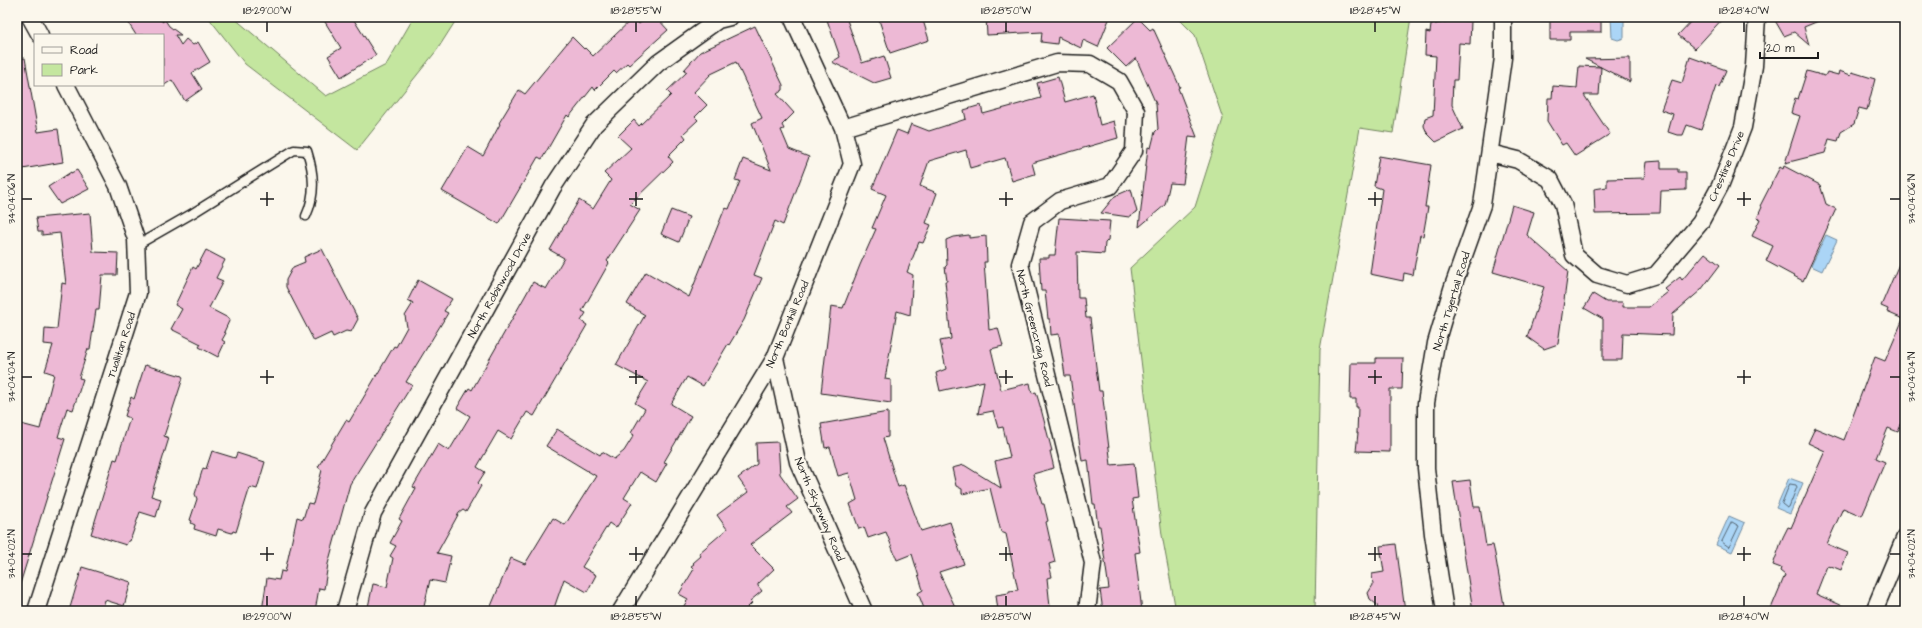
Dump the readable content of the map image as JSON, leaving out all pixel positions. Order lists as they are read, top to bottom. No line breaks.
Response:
{"streets":{"street":["Crestline Drive","North Robinwood Drive","North Tigertail Road","North Bonhill Road","North Greencraig Road","Tuallitan Road","North Skyewiay Road"]},"crossings":[["Crestline Drive","North Tigertail Road"],["North Bonhill Road","North Greencraig Road"],["North Bonhill Road","North Skyewiay Road"]],"legend":["Road","Park"],"scale_bar":"20 m","coordinates":["118°29'00\"W","118°28'55\"W","118°28'50\"W","118°28'45\"W","118°28'40\"W","34°04'06\"N","34°04'04\"N","34°04'02\"N"]}
